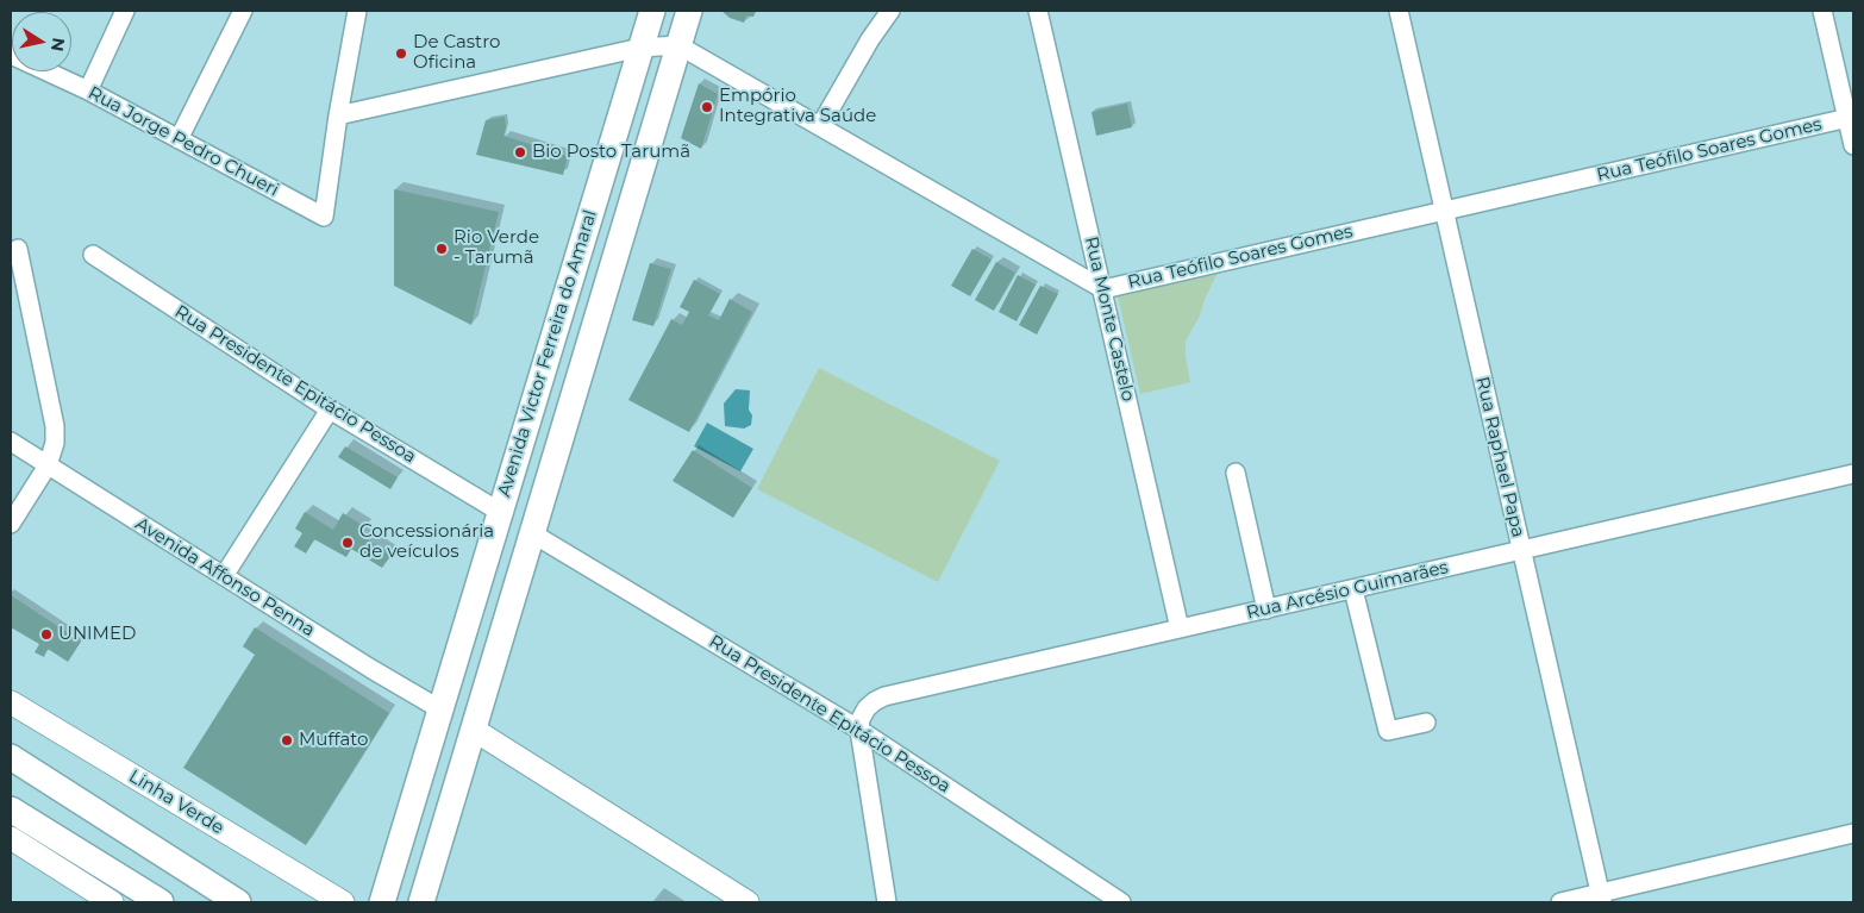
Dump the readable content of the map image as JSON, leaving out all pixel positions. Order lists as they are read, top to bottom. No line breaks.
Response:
{"streets":{"highway":["Avenida Victor Ferreira do Amaral"],"main road":["Linha Verde"],"street":["Rua Jorge Pedro Chueri","Rua Teófilo Soares Gomes","Rua Monte Castelo","Rua Presidente Epitácio Pessoa","Rua Raphael Papa","Avenida Affonso Penna","Rua Arcésio Guimarães"]},"crossings":[["Rua Teófilo Soares Gomes","Rua Monte Castelo"],["Rua Teófilo Soares Gomes","Avenida Victor Ferreira do Amaral"],["Rua Teófilo Soares Gomes","Rua Raphael Papa"],["Rua Monte Castelo","Rua Arcésio Guimarães"],["Avenida Victor Ferreira do Amaral","Rua Presidente Epitácio Pessoa"],["Avenida Victor Ferreira do Amaral","Avenida Affonso Penna"],["Rua Presidente Epitácio Pessoa","Rua Arcésio Guimarães"],["Rua Raphael Papa","Rua Arcésio Guimarães"]],"places":["De Castro Oficina","Empório Integrativa Saúde","Bio Posto Tarumã","Rio Verde - Tarumã","Concessionária de veículos","UNIMED","Muffato"],"north":"right"}
